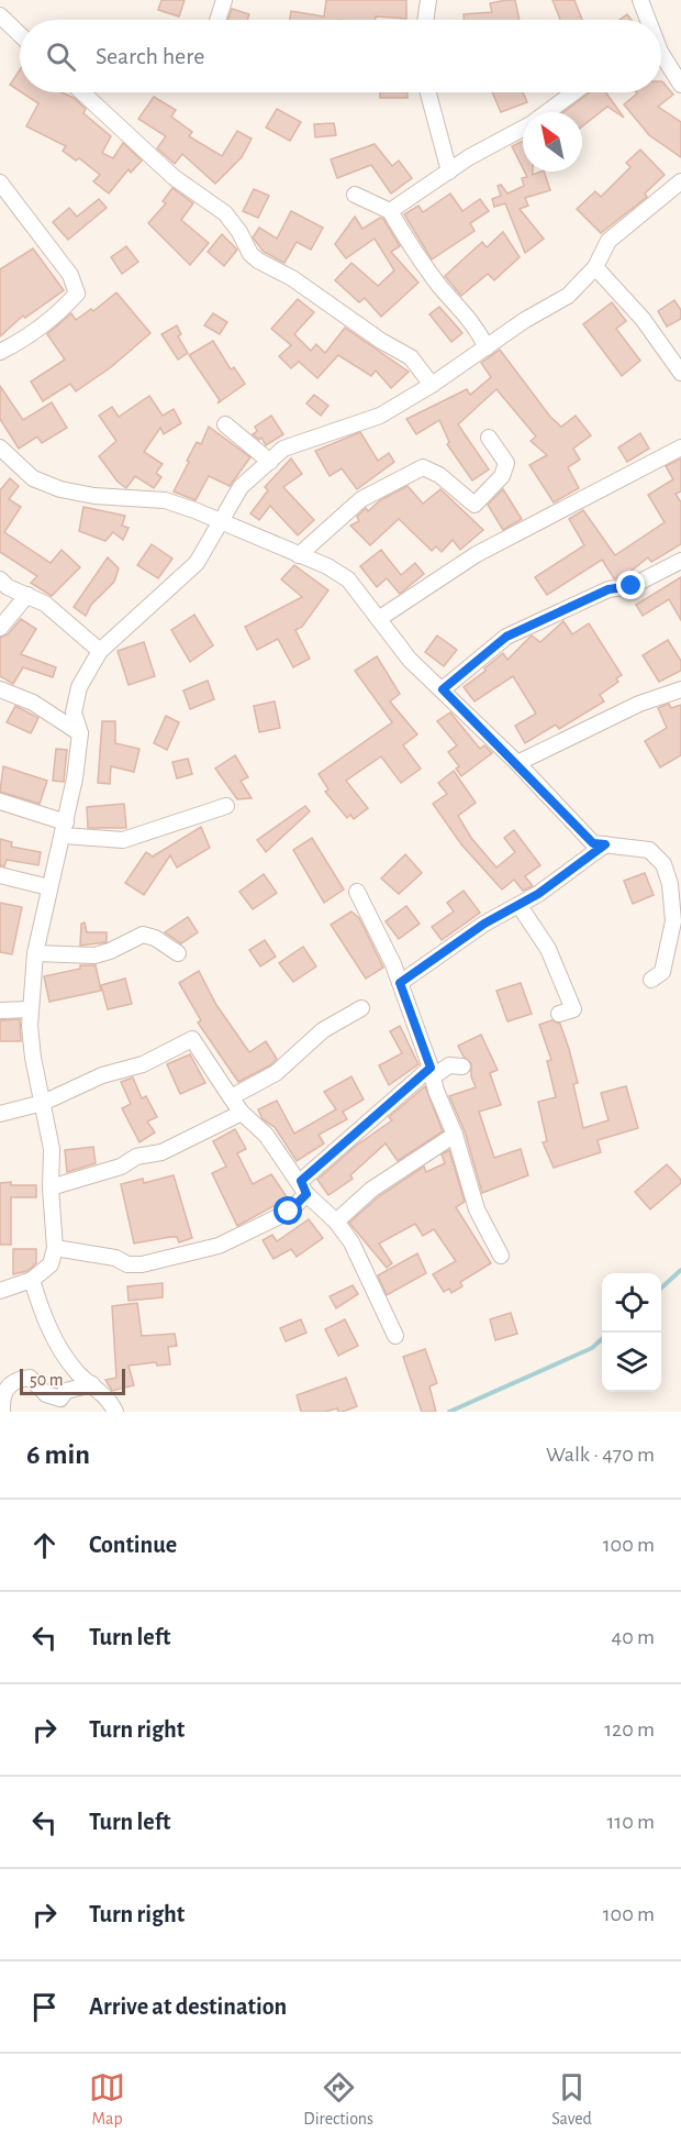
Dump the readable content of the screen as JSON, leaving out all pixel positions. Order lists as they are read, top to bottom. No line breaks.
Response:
{"scale_bar":"50 m","north":"top left","page":{"search":"Search here","scale":"50 m","heading":["6 min","Walk · 470 m"],"list":[["Continue","100 m"],["Turn left","40 m"],["Turn right","120 m"],["Turn left","110 m"],["Turn right","100 m"],"Arrive at destination"],"nav":["Map","Directions","Saved"]}}
